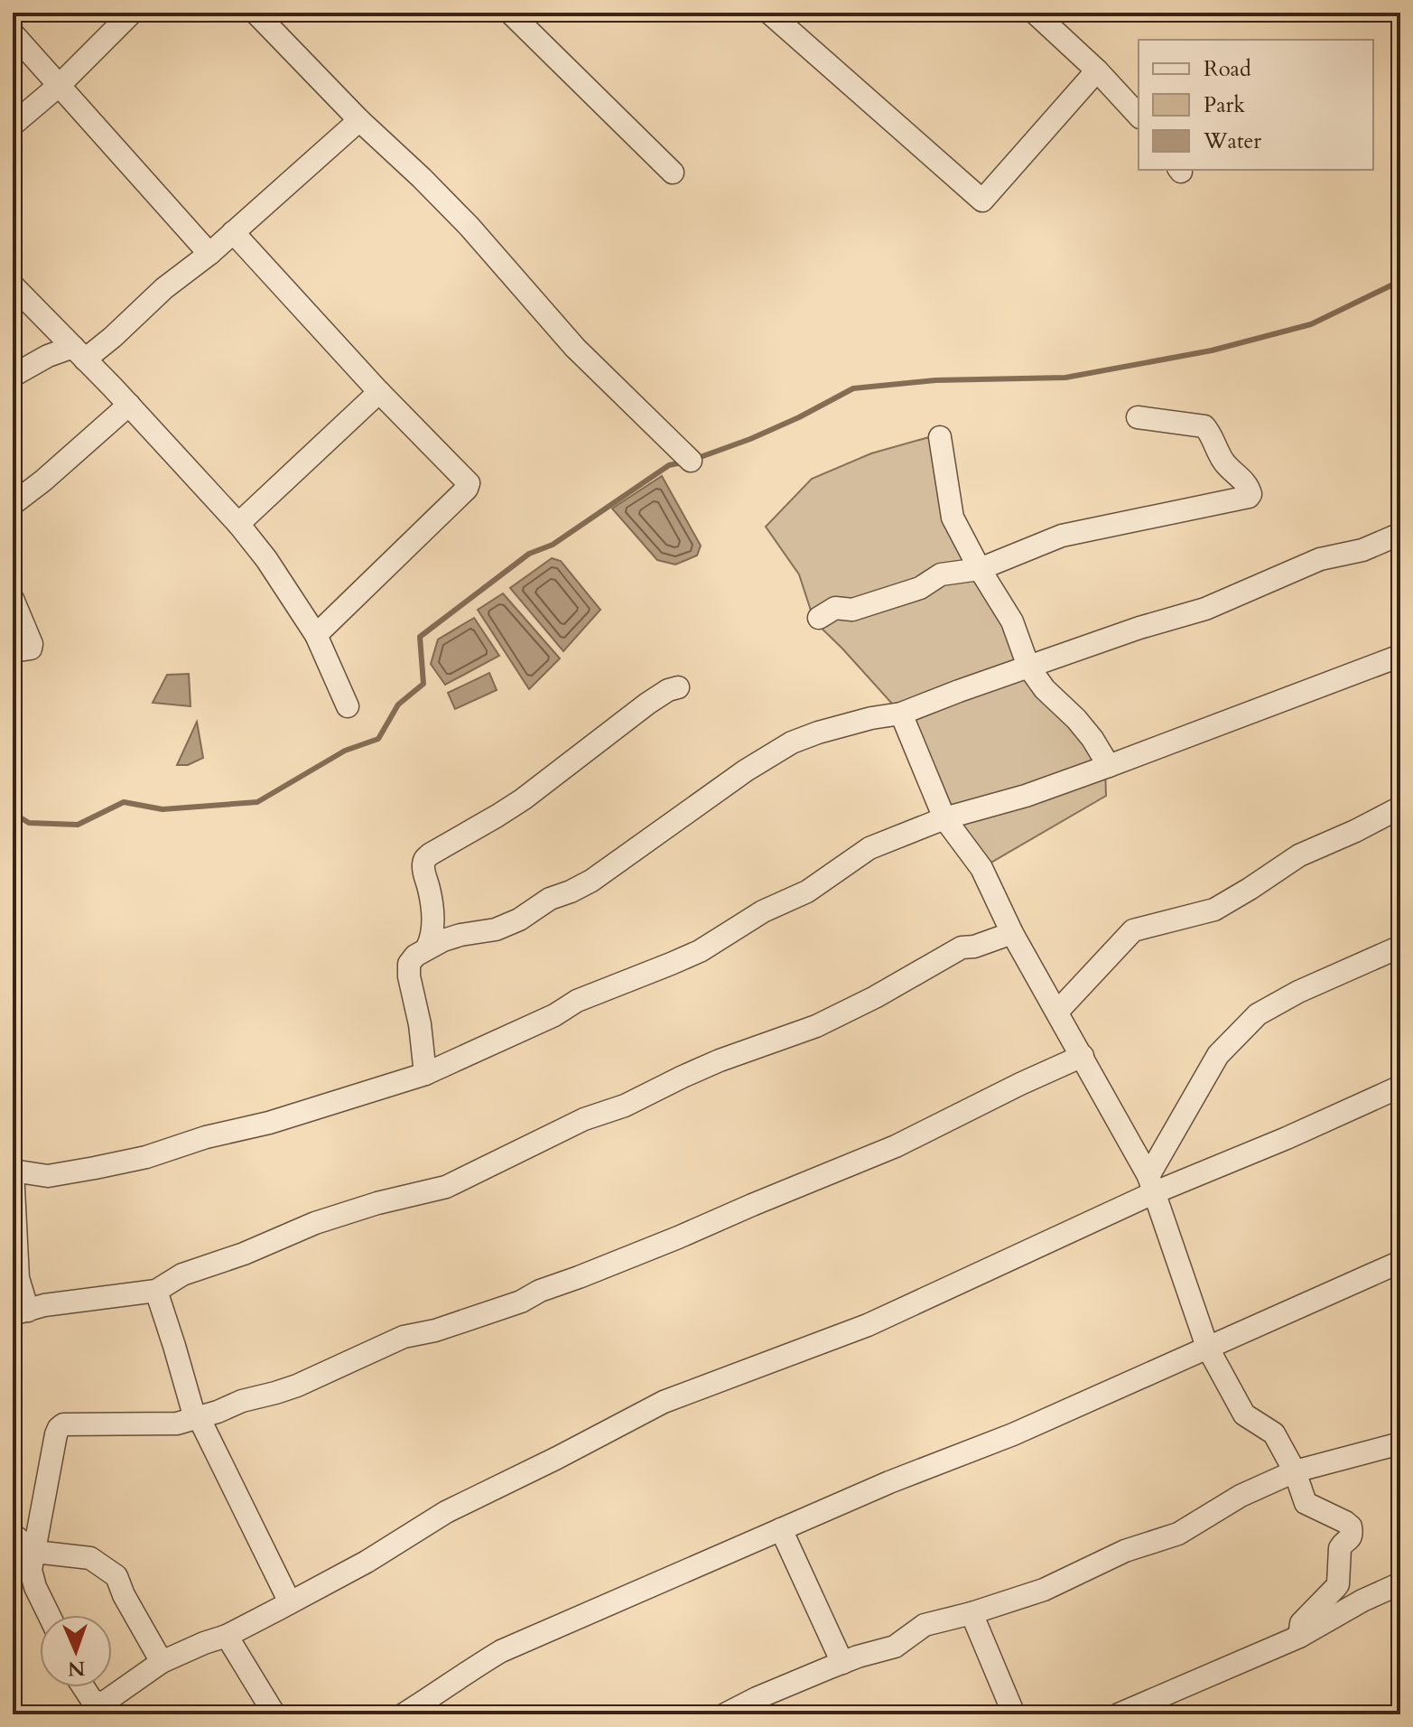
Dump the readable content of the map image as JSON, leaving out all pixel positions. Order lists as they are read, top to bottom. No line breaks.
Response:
{"legend":["Road","Park","Water"],"north":"bottom"}
